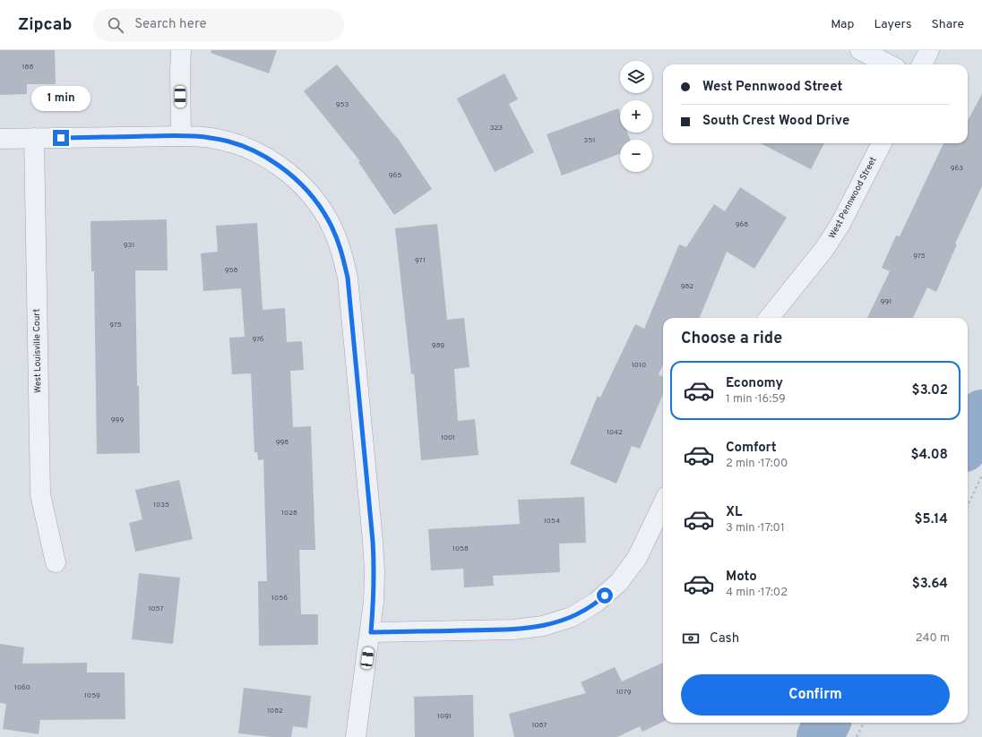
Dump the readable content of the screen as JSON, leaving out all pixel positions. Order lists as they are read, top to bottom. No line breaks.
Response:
{"streets":{"street":["West Pennwood Street","West Louisville Court"]},"house_numbers":["188","953","323","351","963","965","968","931","975","971","958","982","991","975","976","989","1010","999","1042","1001","998","1035","1028","1054","1058","1056","1057","1060","1079","1059","1082","1091","1087"],"page":{"header":"Zipcab","search":"Search here","nav":["Map","Layers","Share"],"map_buttons":["+","−"],"banner":["West Pennwood Street","South Crest Wood Drive"],"bubble":"1 min","heading":"Choose a ride","list":[{"name":"Economy","note":"1 min · 16:59","value":"$3.02"},{"name":"Comfort","note":"2 min · 17:00","value":"$4.08"},{"name":"XL","note":"3 min · 17:01","value":"$5.14"},{"name":"Moto","note":"4 min · 17:02","value":"$3.64"}],"pay":["Cash","240 m"],"buttons":"Confirm"}}
